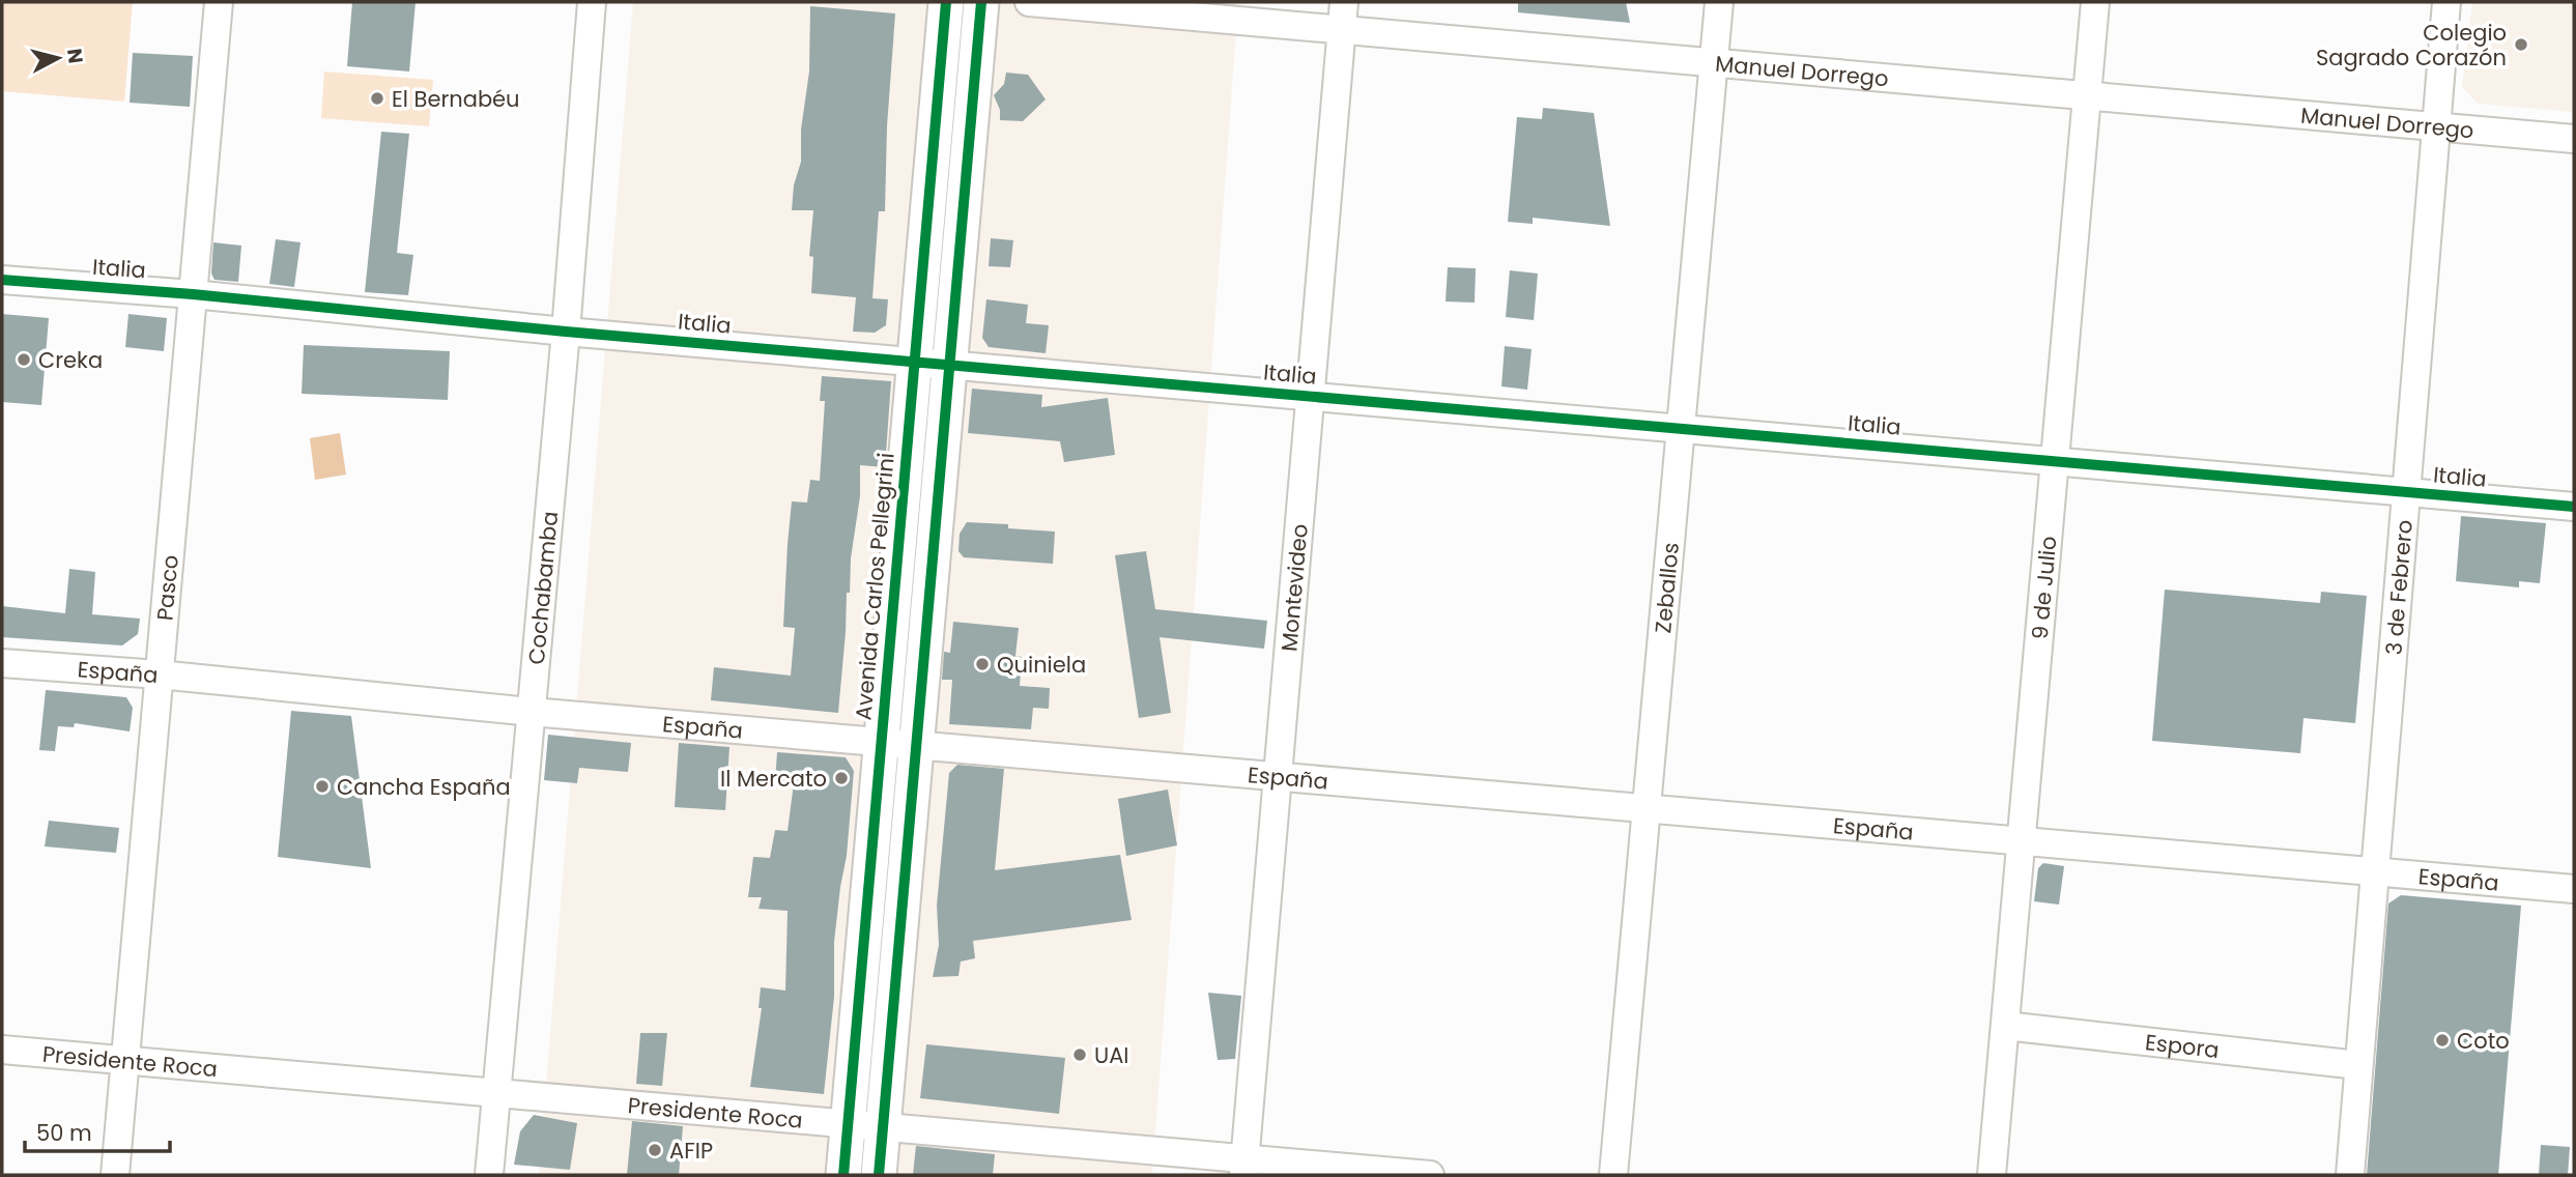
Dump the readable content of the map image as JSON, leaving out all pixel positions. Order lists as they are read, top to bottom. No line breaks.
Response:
{"streets":{"main road":["Avenida Carlos Pellegrini"],"street":["Manuel Dorrego","Italia","Pasco","Cochabamba","Montevideo","Zeballos","9 de Julio","3 de Febrero","España","Espora","Presidente Roca"]},"crossings":[["Manuel Dorrego","Montevideo"],["Manuel Dorrego","Zeballos"],["Manuel Dorrego","9 de Julio"],["Manuel Dorrego","3 de Febrero"],["Italia","Avenida Carlos Pellegrini"],["Italia","Pasco"],["Italia","Cochabamba"],["Italia","Montevideo"],["Italia","Zeballos"],["Italia","9 de Julio"],["Italia","3 de Febrero"],["Avenida Carlos Pellegrini","España"],["Avenida Carlos Pellegrini","Presidente Roca"],["Pasco","España"],["Pasco","Presidente Roca"],["Cochabamba","España"],["Cochabamba","Presidente Roca"],["Montevideo","España"],["Montevideo","Presidente Roca"],["Zeballos","España"],["9 de Julio","España"],["9 de Julio","Espora"],["3 de Febrero","España"],["3 de Febrero","Espora"]],"places":["Colegio Sagrado Corazón","El Bernabéu","Creka","Quiniela","Il Mercato","Cancha España","Coto","UAI","AFIP"],"scale_bar":"50 m","north":"right"}
